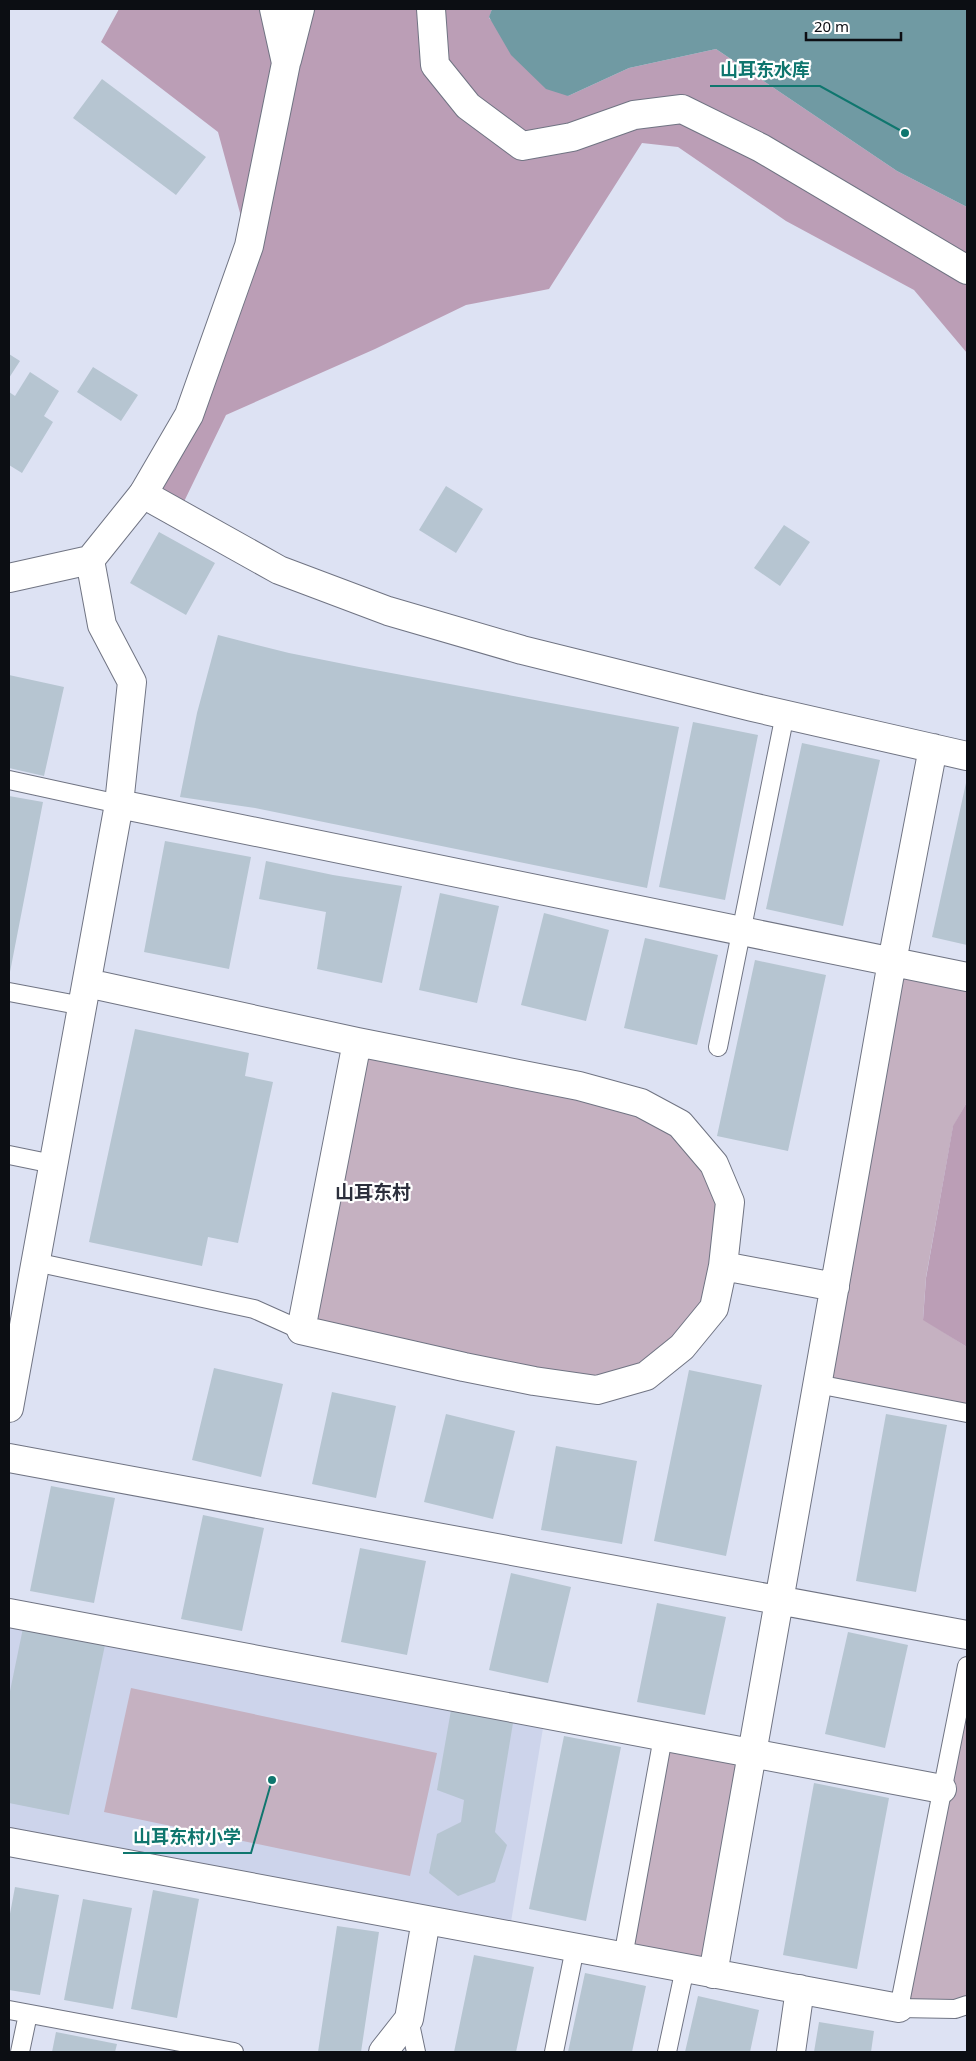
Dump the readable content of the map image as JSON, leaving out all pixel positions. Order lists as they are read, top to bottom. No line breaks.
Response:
{"districts":["山耳东村"],"places":["山耳东水库","山耳东村小学"],"scale_bar":"20 m"}
